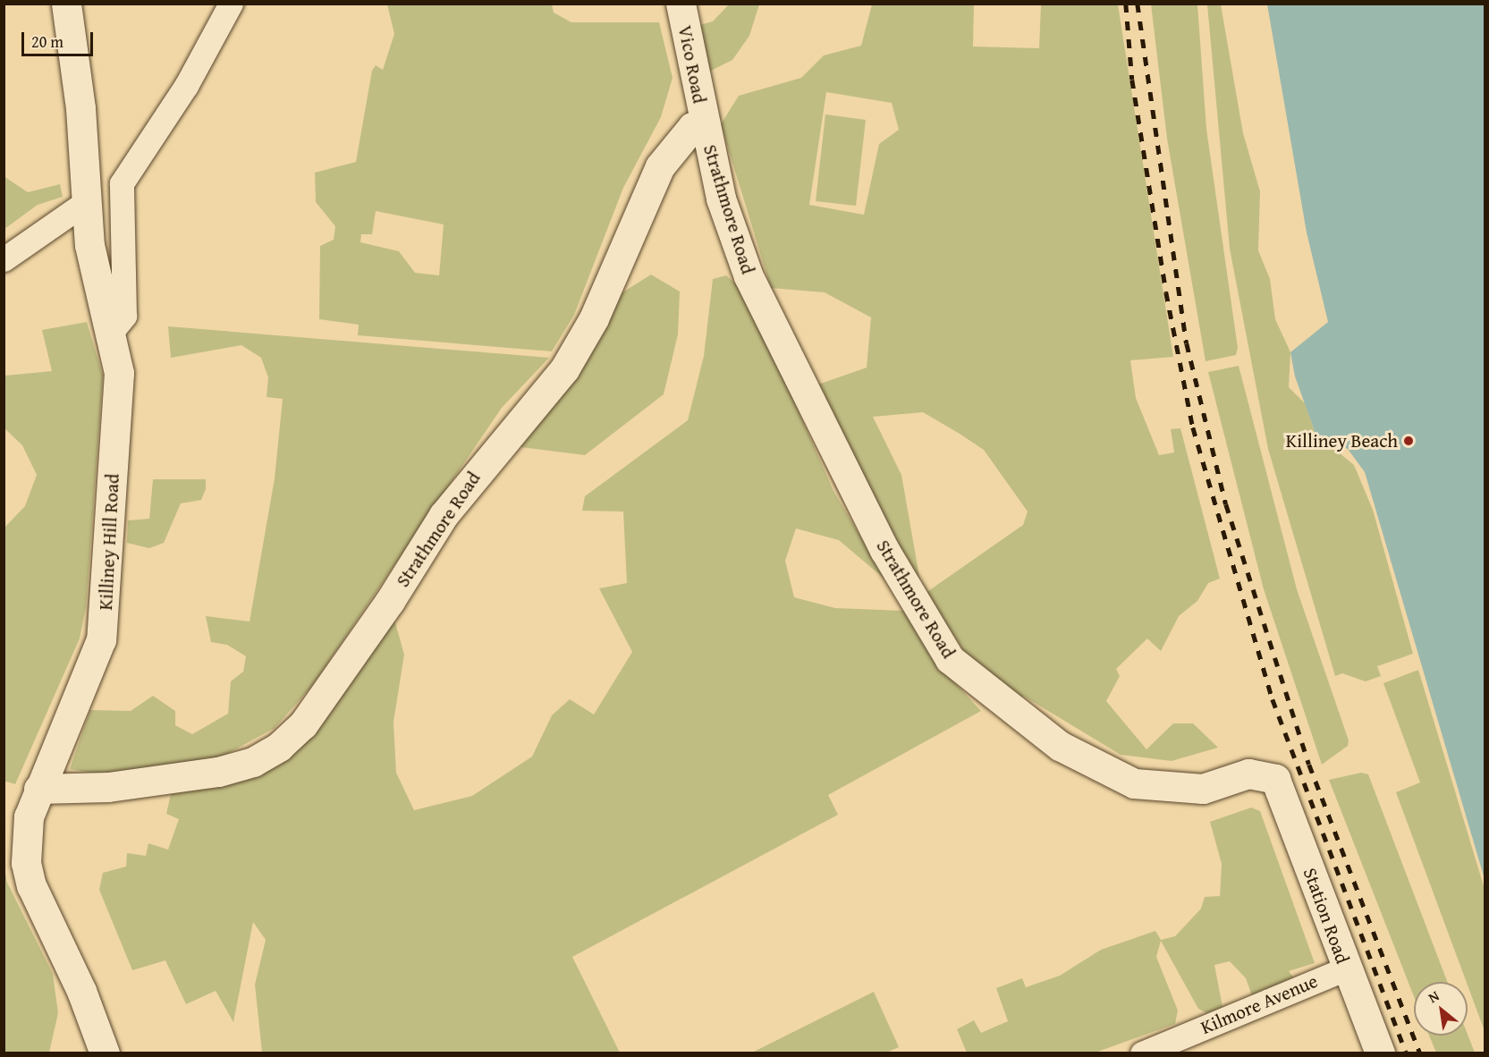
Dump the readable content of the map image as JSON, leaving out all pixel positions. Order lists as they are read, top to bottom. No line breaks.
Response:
{"streets":{"main road":["Vico Road","Strathmore Road","Killiney Hill Road","Station Road"],"street":["Kilmore Avenue"]},"crossings":[["Vico Road","Strathmore Road"],["Strathmore Road","Killiney Hill Road"],["Strathmore Road","Station Road"],["Station Road","Kilmore Avenue"]],"places":["Killiney Beach"],"scale_bar":"20 m","north":"top left"}
